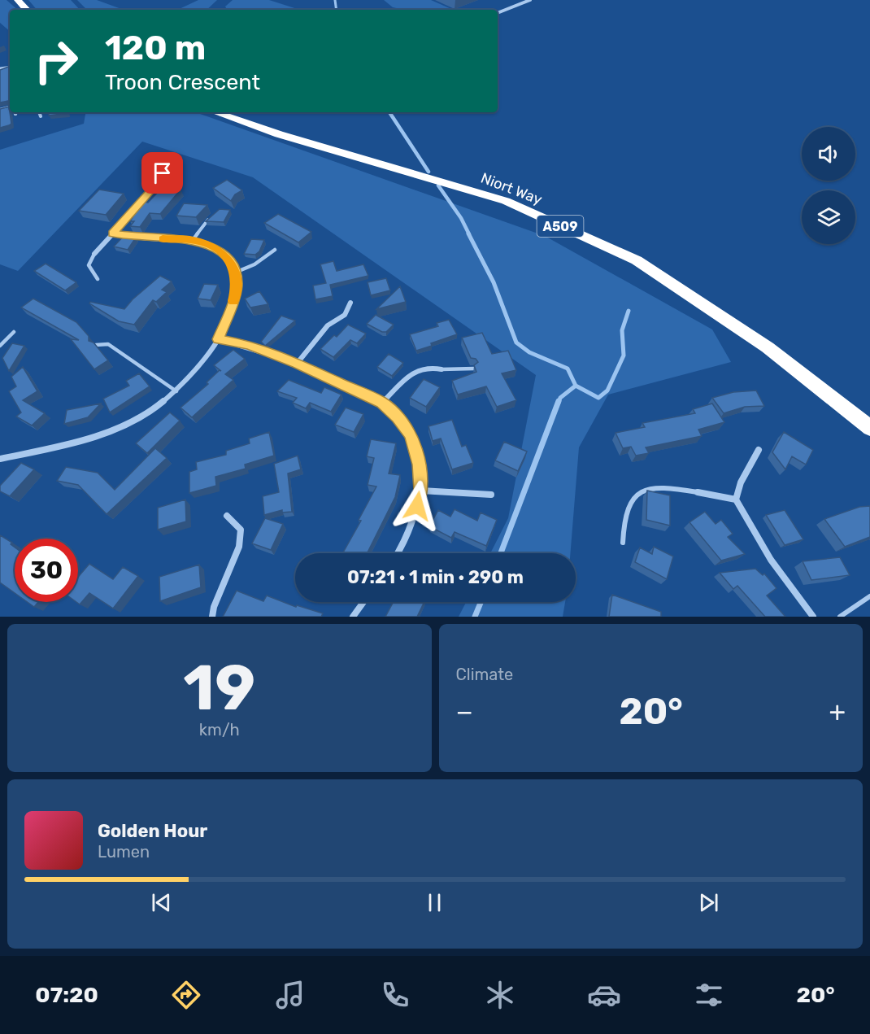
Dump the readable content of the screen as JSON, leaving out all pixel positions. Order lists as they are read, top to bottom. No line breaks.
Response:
{"streets":{"highway":["Niort Way","A509"]},"page":{"turn":["120 m","Troon Crescent"],"limit":"30","trip":"07:21 · 1 min · 290 m","tile":[["19","km/h"],"Climate"],"heat":["−","20°","+"],"song":["Golden Hour","Lumen"],"tabs":["07:20","20°"]}}
